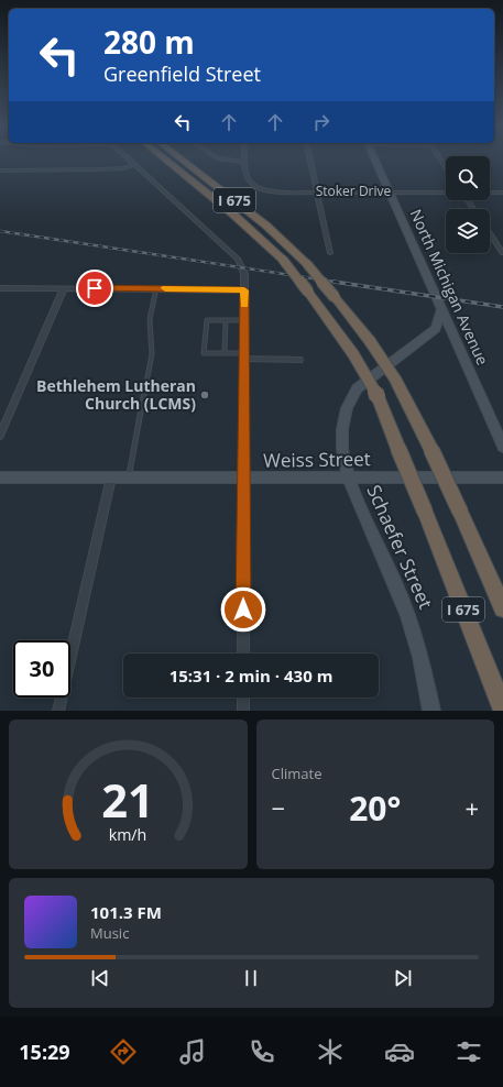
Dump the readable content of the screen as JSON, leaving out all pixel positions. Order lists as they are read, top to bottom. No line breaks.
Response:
{"streets":{"highway":["I 675"],"street":["Stoker Drive","North Michigan Avenue","Weiss Street","Schaefer Street"]},"crossings":[["Stoker Drive","North Michigan Avenue"],["Weiss Street","Schaefer Street"]],"places":["Bethlehem Lutheran Church (LCMS)"],"page":{"turn":["280 m","Greenfield Street"],"limit":"30","trip":"15:31 · 2 min · 430 m","tile":"Climate","heat":["−","20°","+"],"song":["101.3 FM","Music"],"tabs":"15:29","gauge":["21","km/h"]}}
